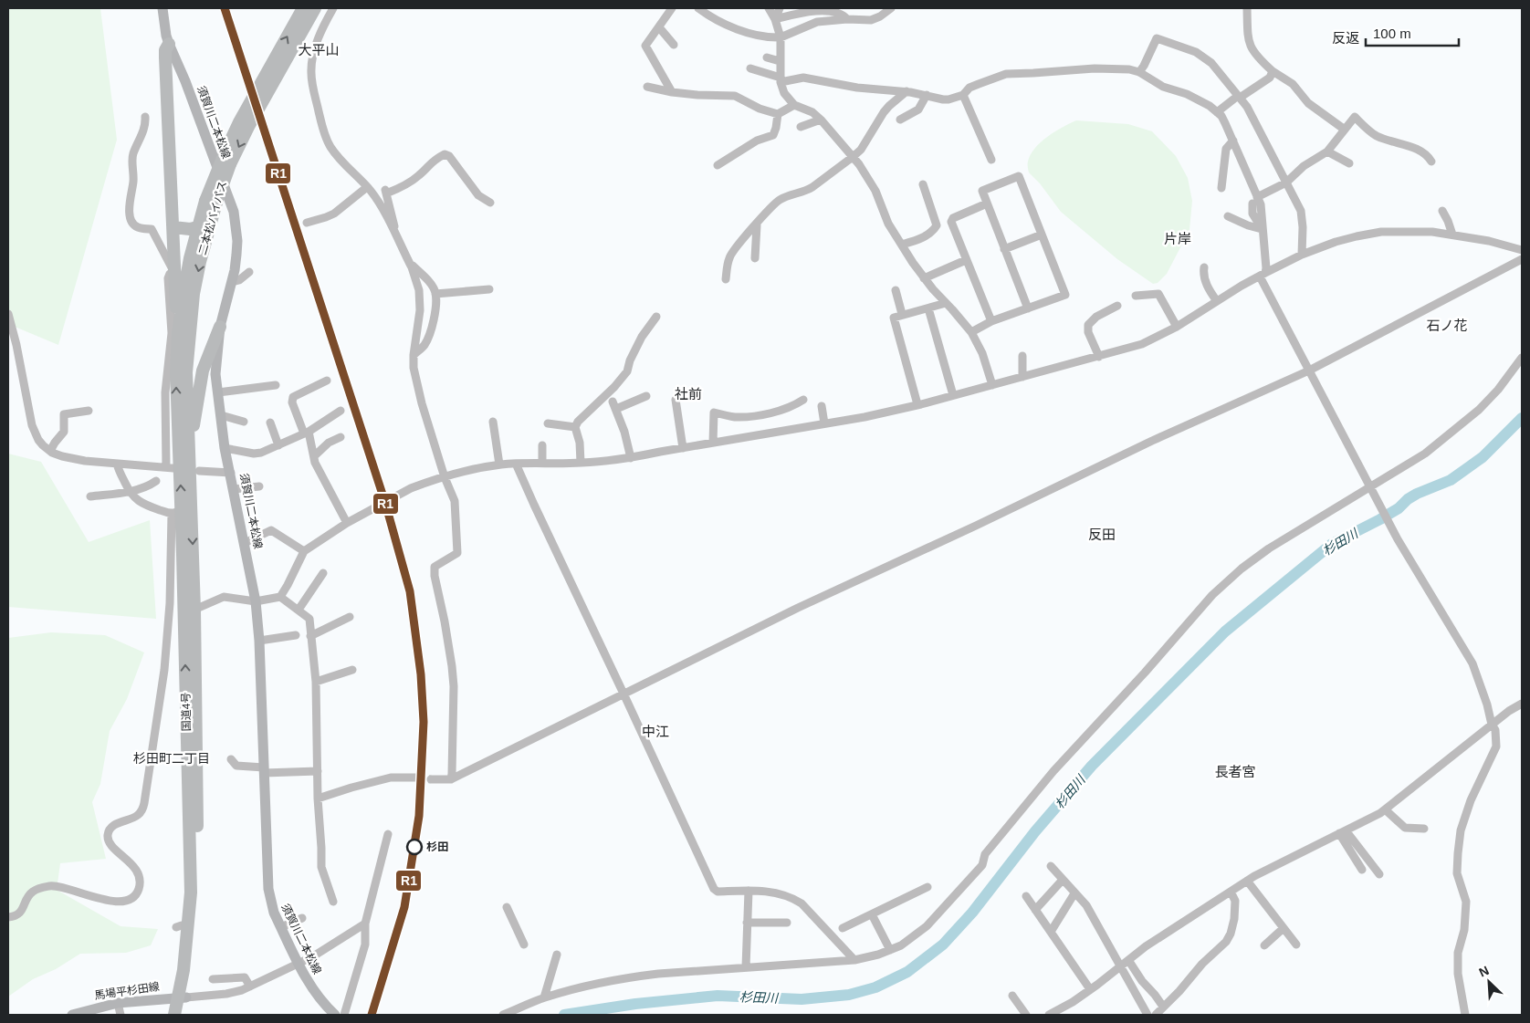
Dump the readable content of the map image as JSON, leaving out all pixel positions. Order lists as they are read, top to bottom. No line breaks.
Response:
{"streets":{"highway":["二本松バイパス","国道4号"],"main road":["須賀川二本松線","馬場平杉田線"]},"crossings":[["二本松バイパス","国道4号"],["国道4号","馬場平杉田線"]],"districts":["反返","大平山","片岸","石ノ花","社前","反田","中江","杉田町二丁目","長者宮"],"water":["杉田川"],"places":["杉田"],"lines":["transit line R1"],"scale_bar":"100 m","north":"top left"}
